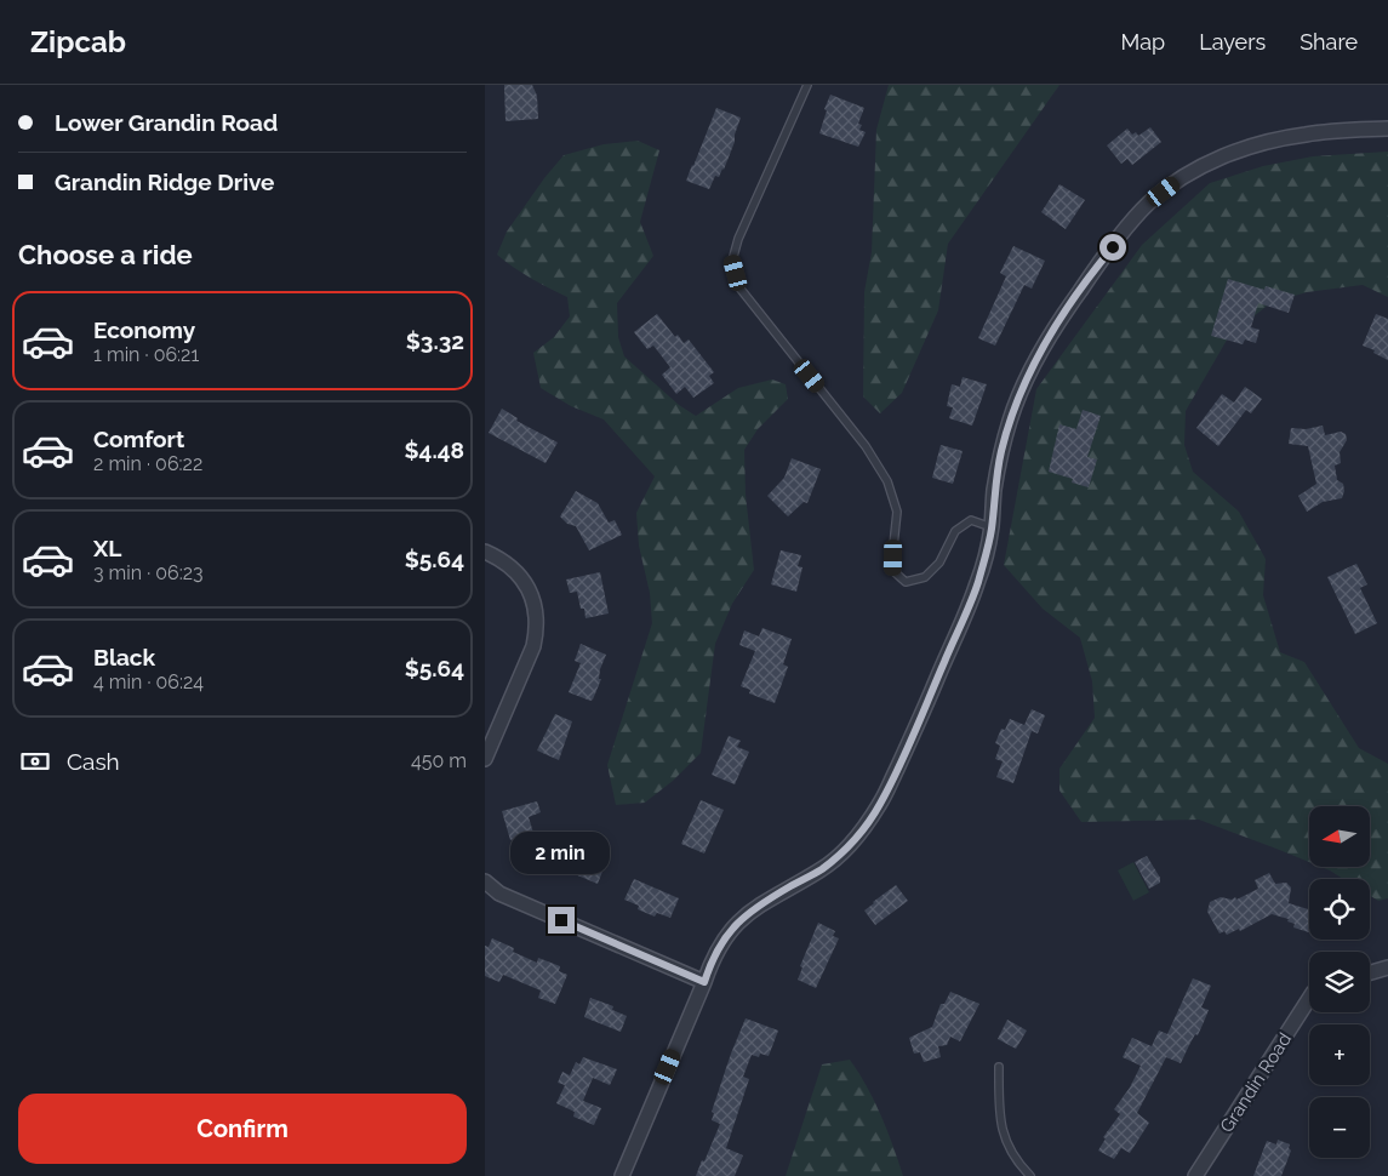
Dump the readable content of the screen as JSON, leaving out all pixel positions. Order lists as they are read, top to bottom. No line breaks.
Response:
{"streets":{"street":["Grandin Road"]},"north":"left","page":{"header":"Zipcab","nav":["Map","Layers","Share"],"banner":["Lower Grandin Road","Grandin Ridge Drive"],"heading":"Choose a ride","list":[{"name":"Economy","note":"1 min · 06:21","value":"$3.32"},{"name":"Comfort","note":"2 min · 06:22","value":"$4.48"},{"name":"XL","note":"3 min · 06:23","value":"$5.64"},{"name":"Black","note":"4 min · 06:24","value":"$5.64"}],"pay":["Cash","450 m"],"map_buttons":["+","−"],"bubble":"2 min","buttons":"Confirm"}}
